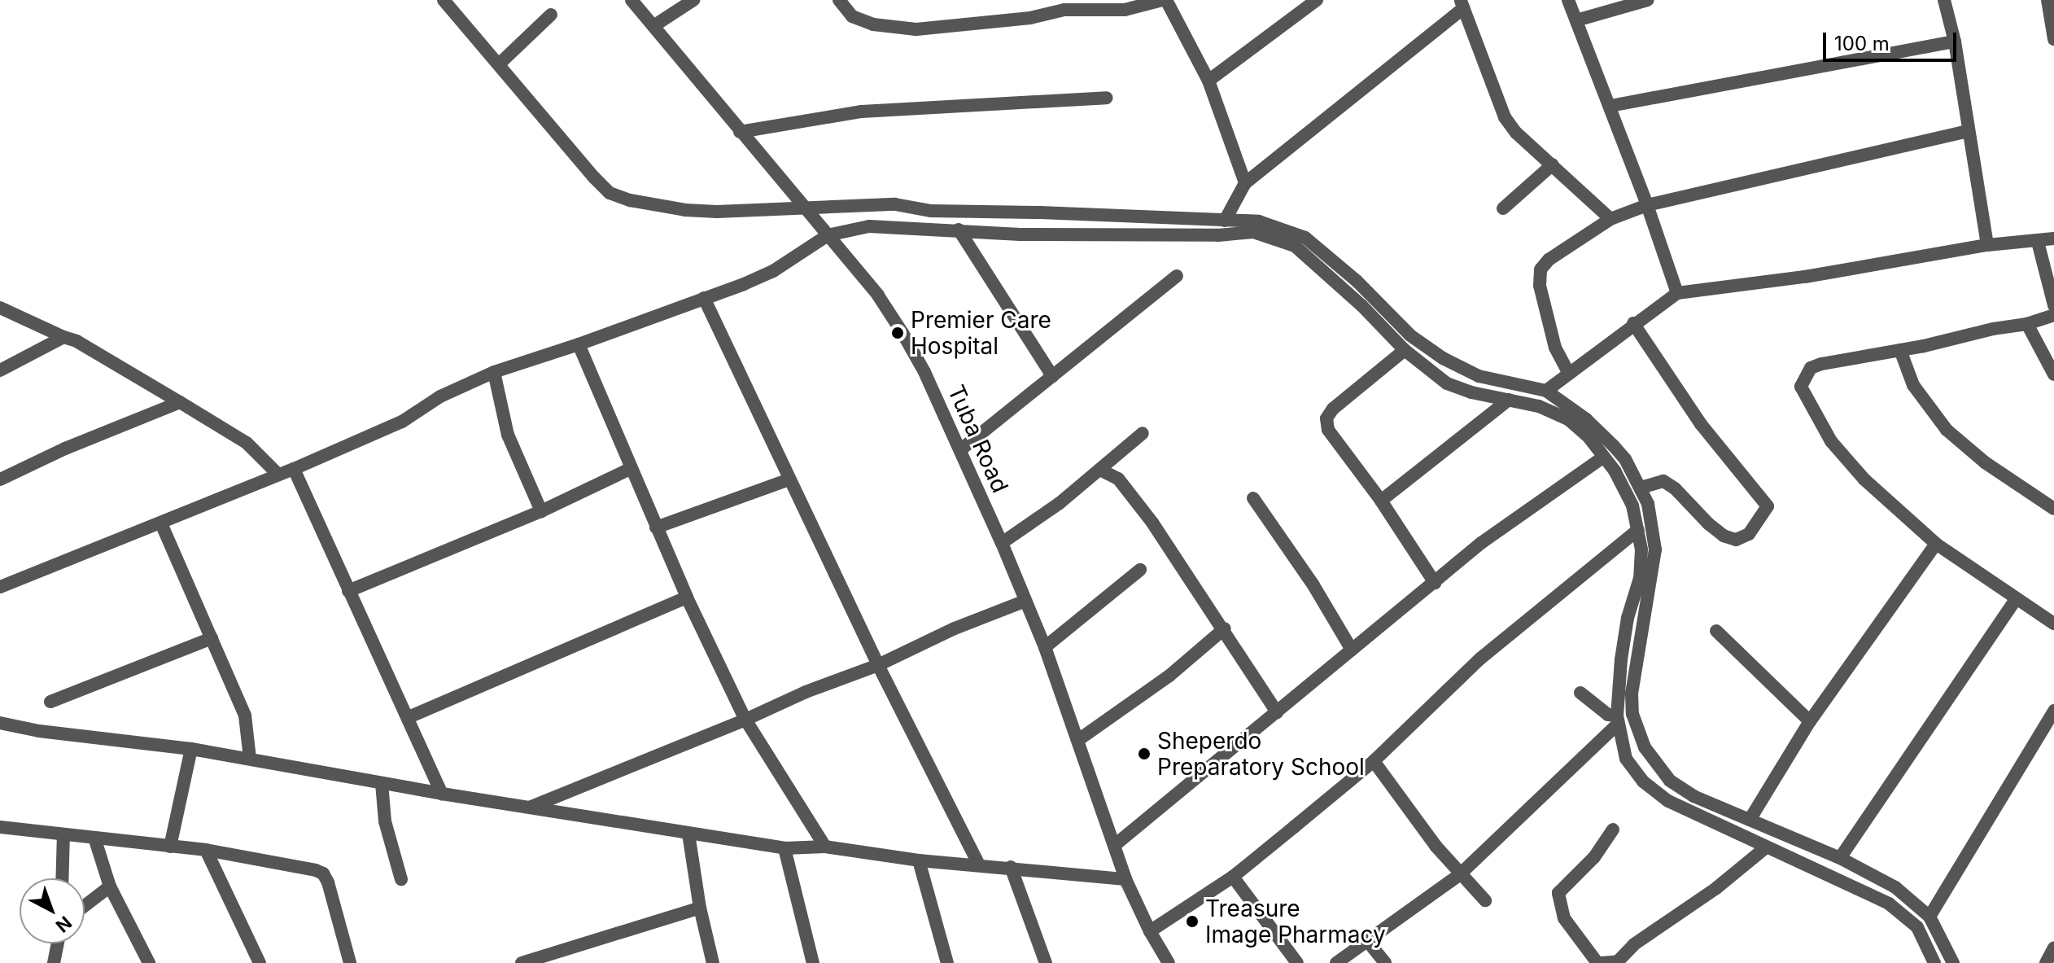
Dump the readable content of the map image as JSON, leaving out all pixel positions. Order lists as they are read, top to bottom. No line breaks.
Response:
{"streets":{"street":["Tuba Road"]},"places":["Premier Care Hospital","Sheperdo Preparatory School","Treasure Image Pharmacy"],"scale_bar":"100 m","north":"bottom right"}
